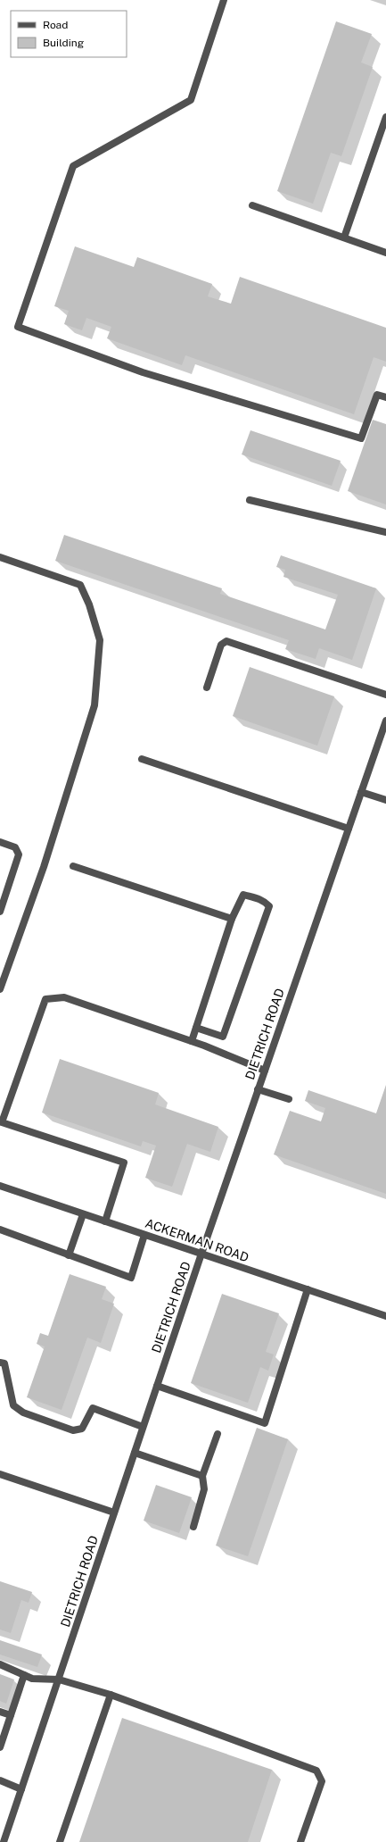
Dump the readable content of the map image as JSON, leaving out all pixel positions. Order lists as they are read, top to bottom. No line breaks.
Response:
{"streets":{"street":["DIETRICH ROAD","ACKERMAN ROAD"]},"crossings":[["DIETRICH ROAD","ACKERMAN ROAD"]],"legend":["Road","Building"]}
